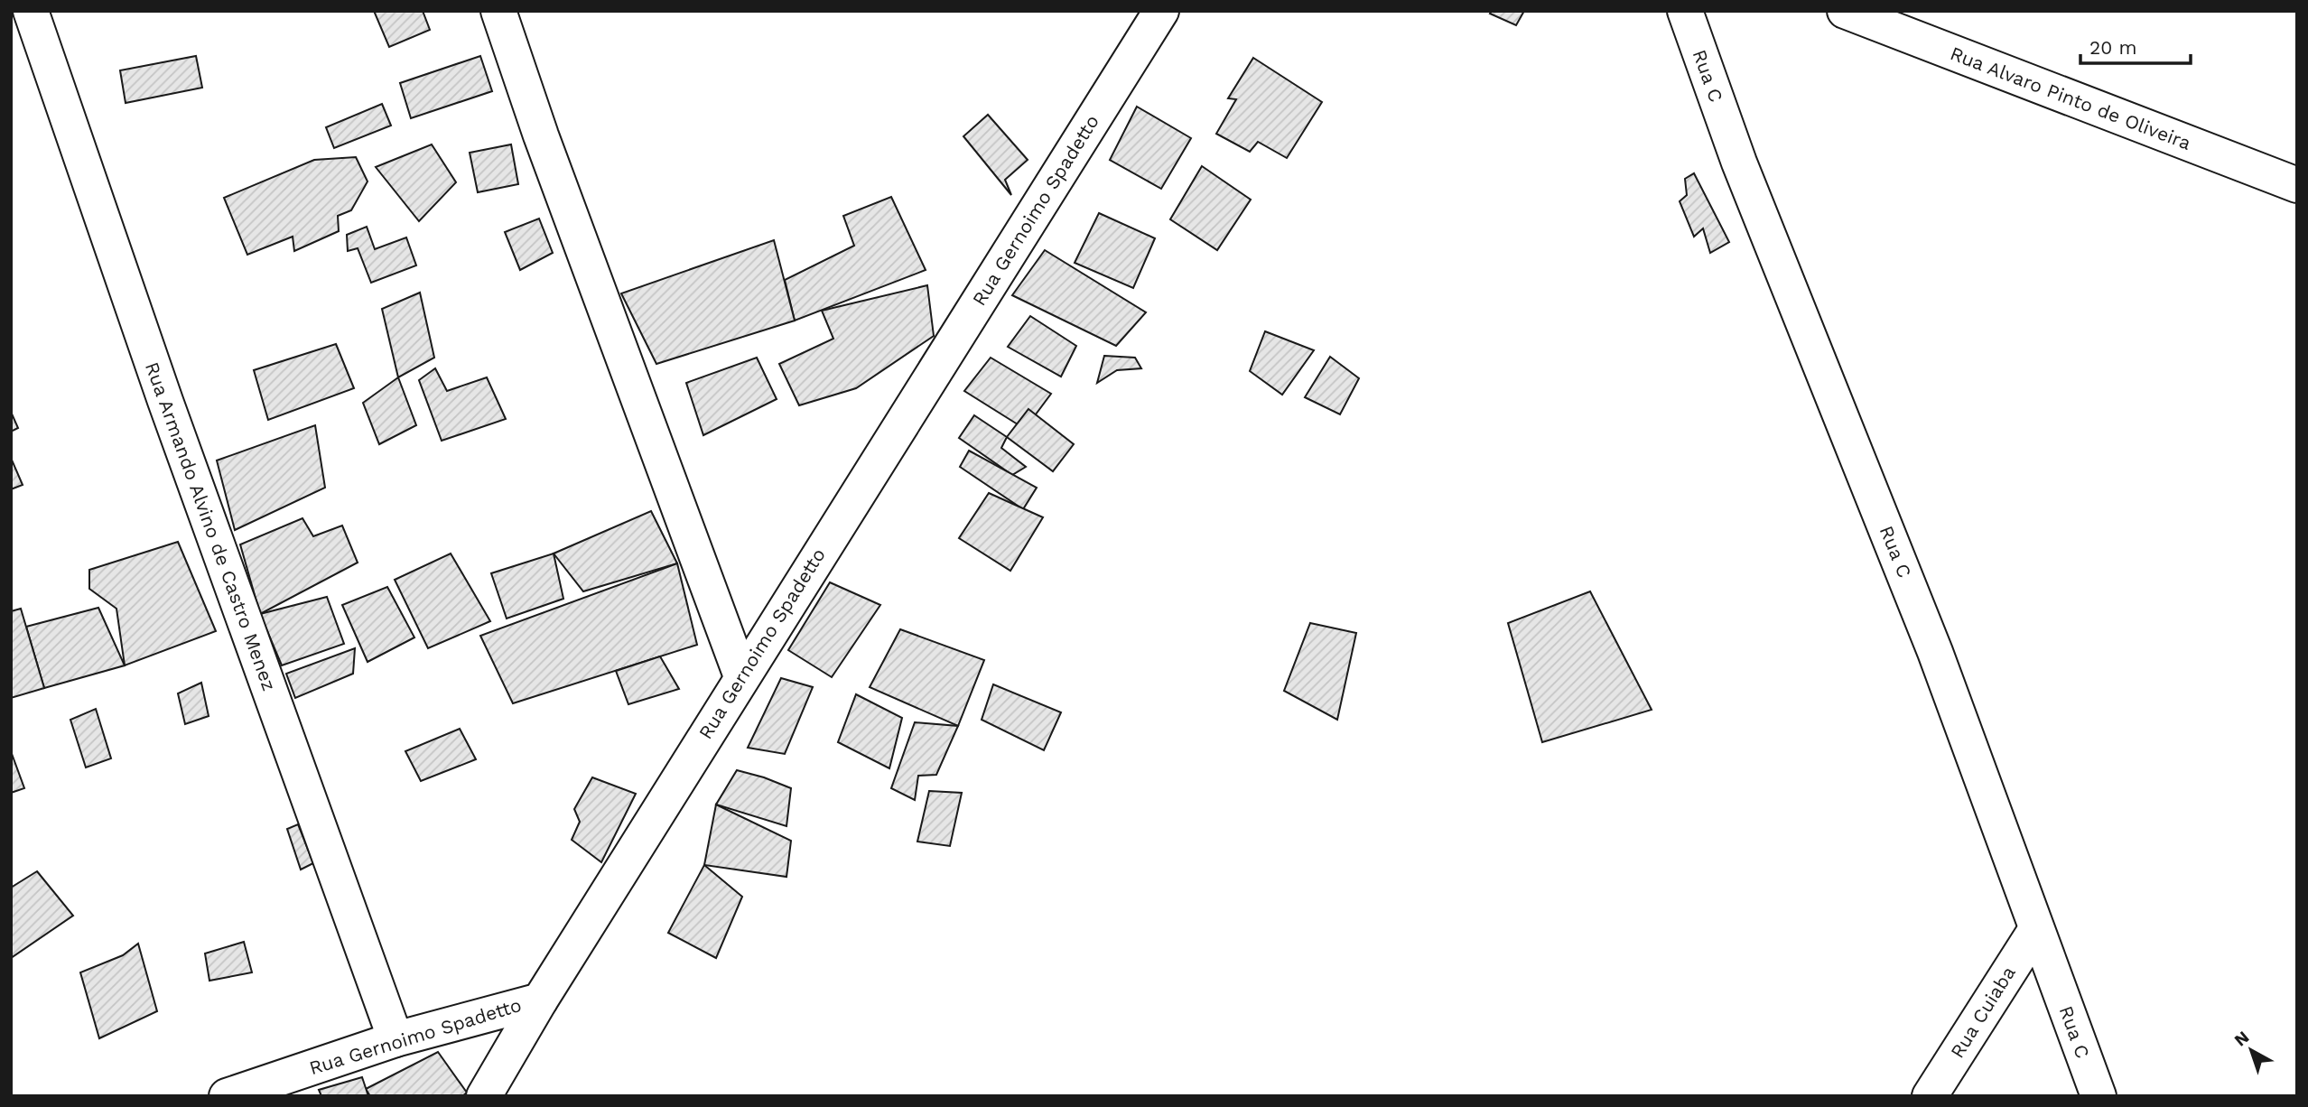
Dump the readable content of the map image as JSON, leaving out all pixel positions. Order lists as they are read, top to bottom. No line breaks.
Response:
{"streets":{"street":["Rua C","Rua Alvaro Pinto de Oliveira","Rua Gernoimo Spadetto","Rua Armando Alvino de Castro Menez","Rua Cuiaba"]},"crossings":[["Rua C","Rua Cuiaba"],["Rua Gernoimo Spadetto","Rua Armando Alvino de Castro Menez"]],"scale_bar":"20 m","north":"top left"}
